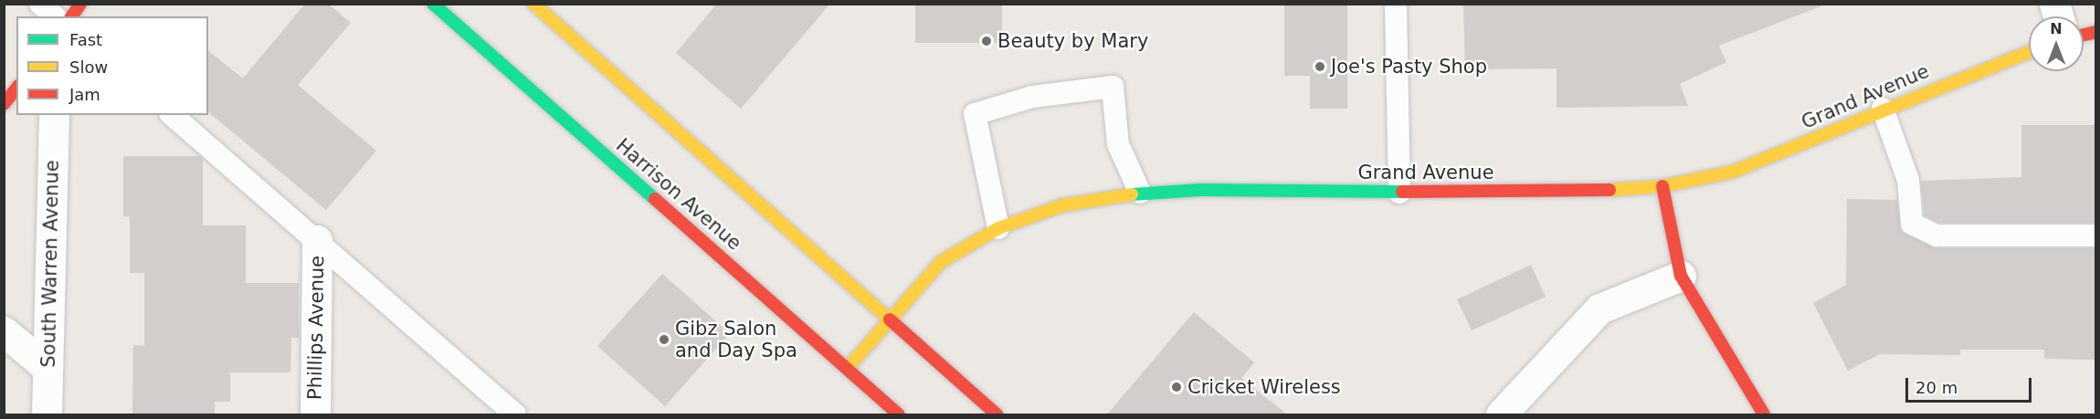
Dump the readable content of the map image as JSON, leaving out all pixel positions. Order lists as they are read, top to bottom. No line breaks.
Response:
{"streets":{"main road":["Grand Avenue","Harrison Avenue"],"street":["South Warren Avenue","Phillips Avenue"]},"crossings":[["Grand Avenue","Harrison Avenue"]],"places":["Beauty by Mary","Joe's Pasty Shop","Gibz Salon and Day Spa","Cricket Wireless"],"legend":["Fast","Slow","Jam"],"scale_bar":"20 m","north":"top"}
